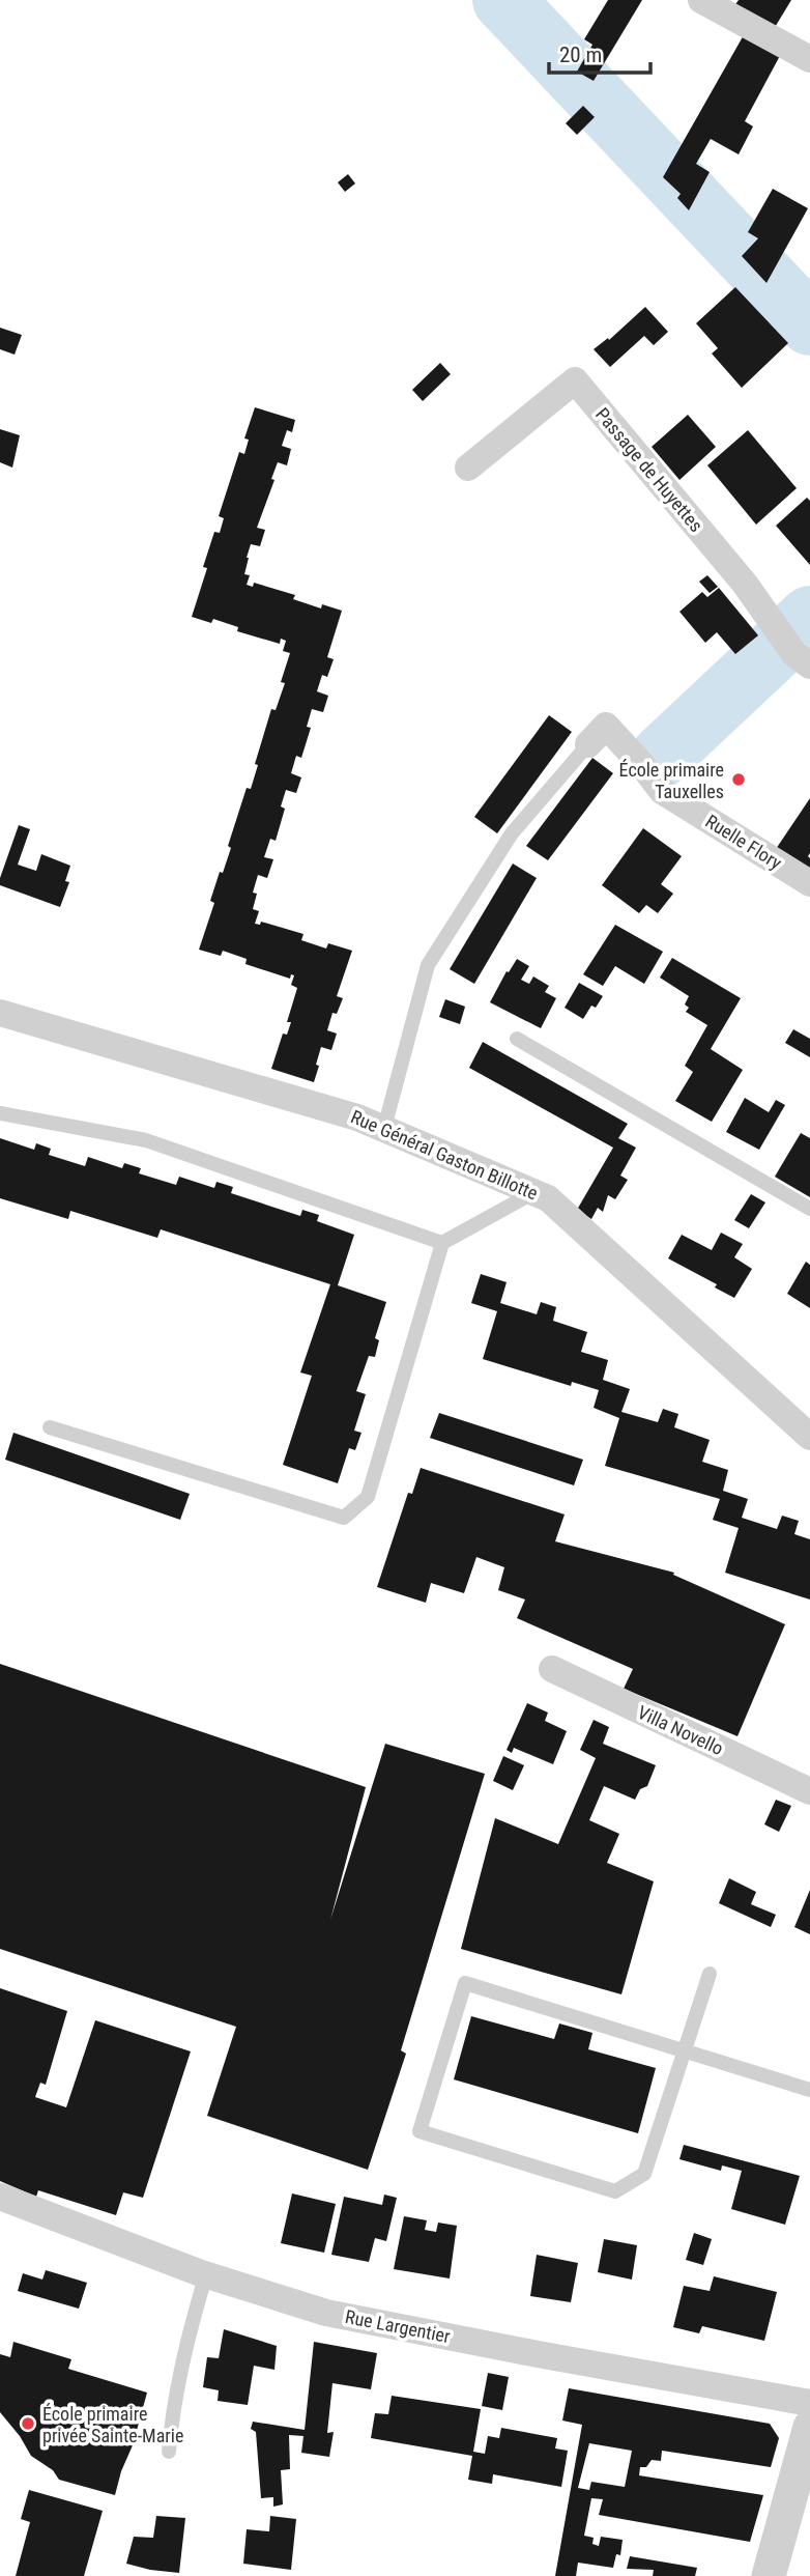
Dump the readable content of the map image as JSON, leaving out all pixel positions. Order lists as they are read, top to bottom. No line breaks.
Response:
{"streets":{"street":["Passage de Huyettes","Ruelle Flory","Rue Général Gaston Billotte","Villa Novello","Rue Largentier"]},"places":["École primaire Tauxelles","École primaire privée Sainte-Marie"],"scale_bar":"20 m"}
